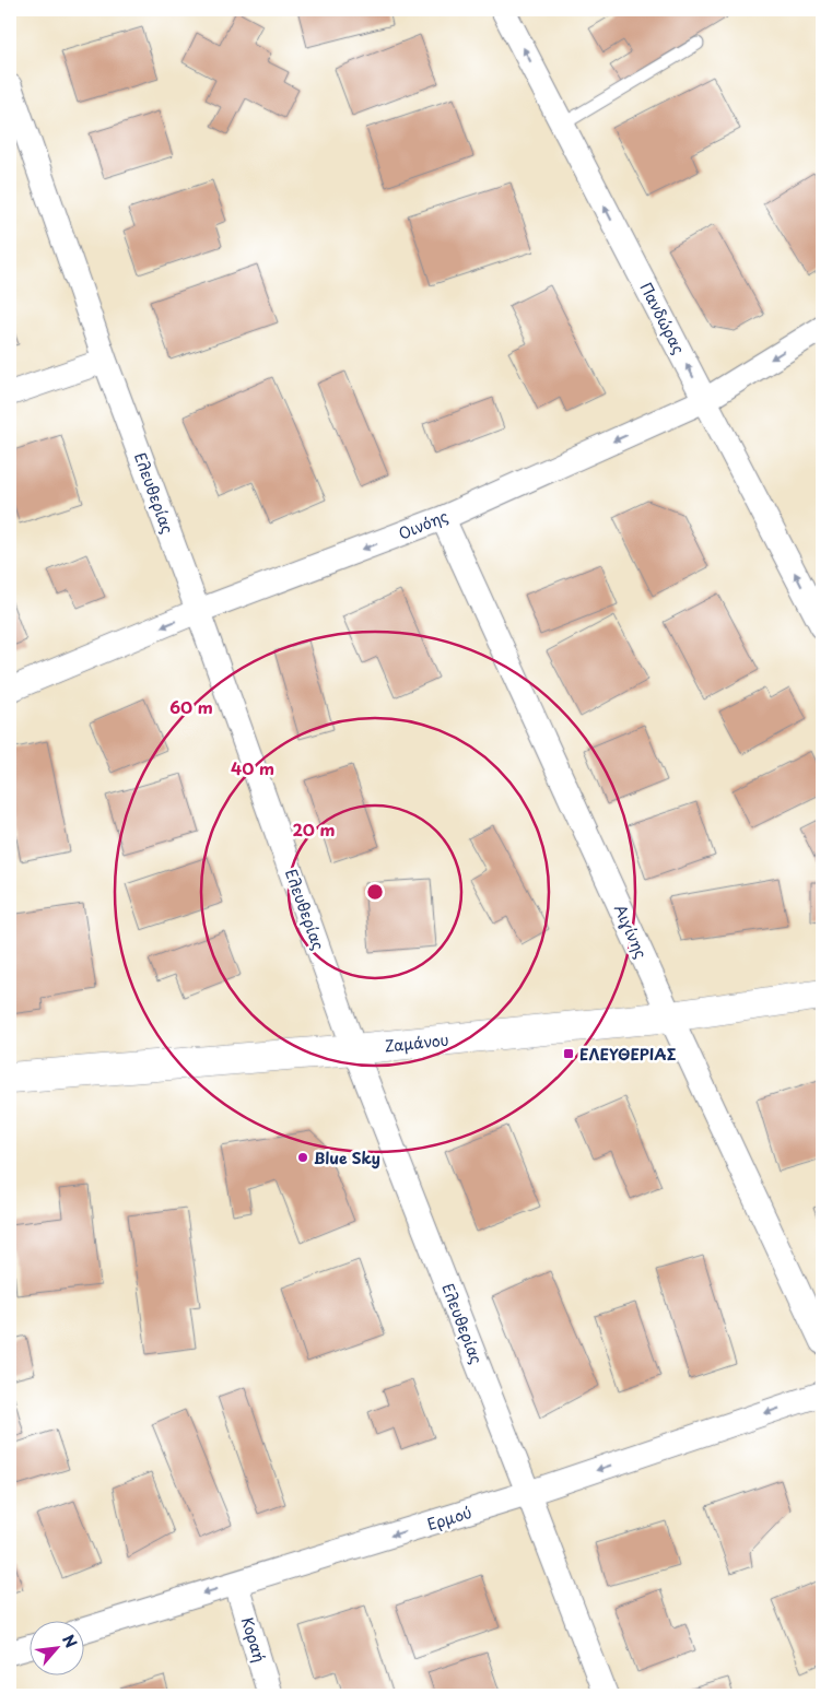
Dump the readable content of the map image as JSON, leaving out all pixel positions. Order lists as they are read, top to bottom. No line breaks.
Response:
{"streets":{"street":["Πανδώρας","Ελευθερίας","Οινόης","Αιγίνης","Ζαμάνου","Ερμού","Κοραή"]},"crossings":[["Πανδώρας","Οινόης"],["Ελευθερίας","Οινόης"],["Ελευθερίας","Ζαμάνου"],["Ελευθερίας","Ερμού"],["Οινόης","Αιγίνης"],["Αιγίνης","Ζαμάνου"],["Ερμού","Κοραή"]],"one_way":["Πανδώρας","Οινόης","Ερμού"],"places":{"transit":["ΕΛΕΥΘΕΡΙΑΣ"],"other":["Blue Sky"]},"north":"top right","rings":["60 m","40 m","20 m"]}
